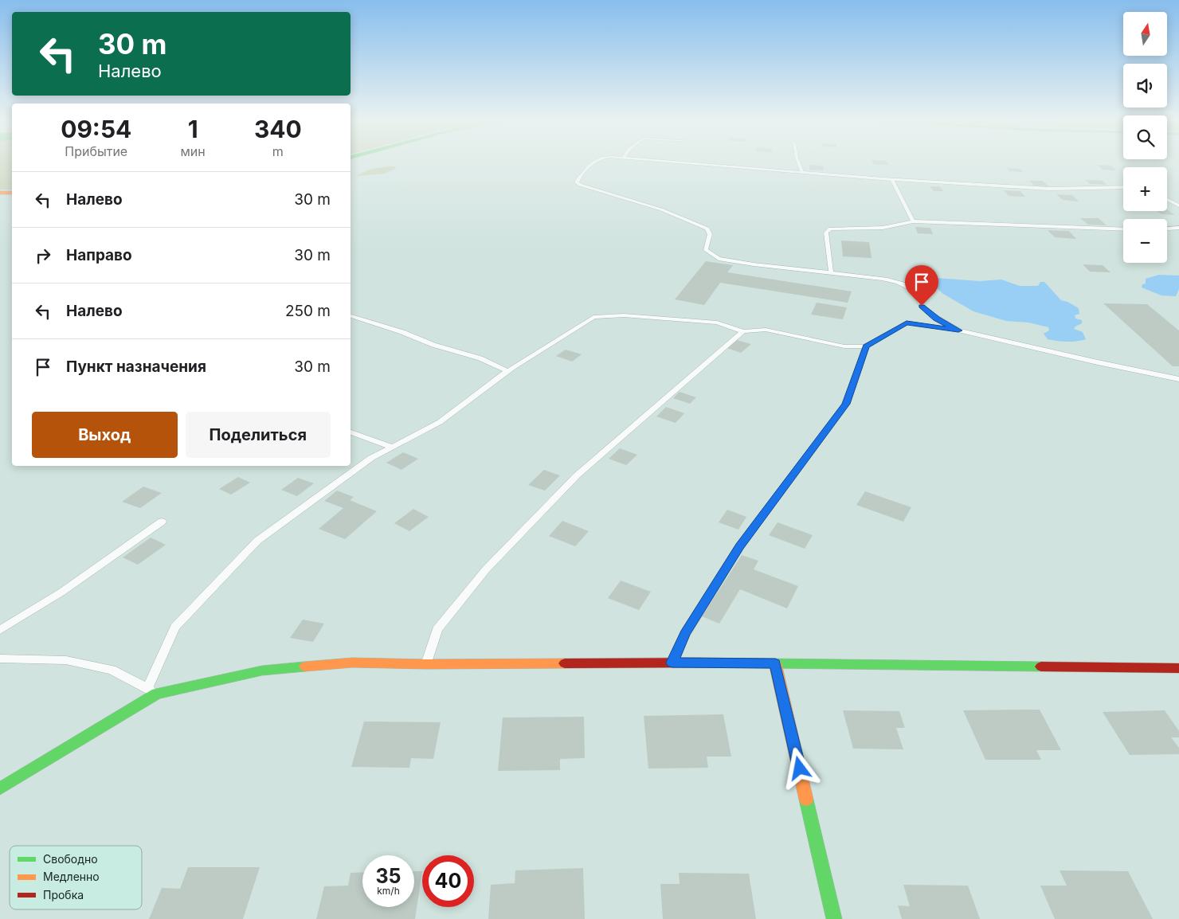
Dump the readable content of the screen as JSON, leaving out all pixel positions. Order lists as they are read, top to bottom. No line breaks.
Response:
{"legend":["Свободно","Медленно","Пробка"],"north":"top","page":{"map_buttons":["+","−"],"turn":["30 m","Налево"],"eta":["09:54","Прибытие","1","мин","340","m"],"list":[{"name":"Налево","value":"30 m"},{"name":"Направо","value":"30 m"},{"name":"Налево","value":"250 m"},{"name":"Пункт назначения","value":"30 m"}],"buttons":["Выход","Поделиться"],"speed":"35 km/h","limit":"40"}}
